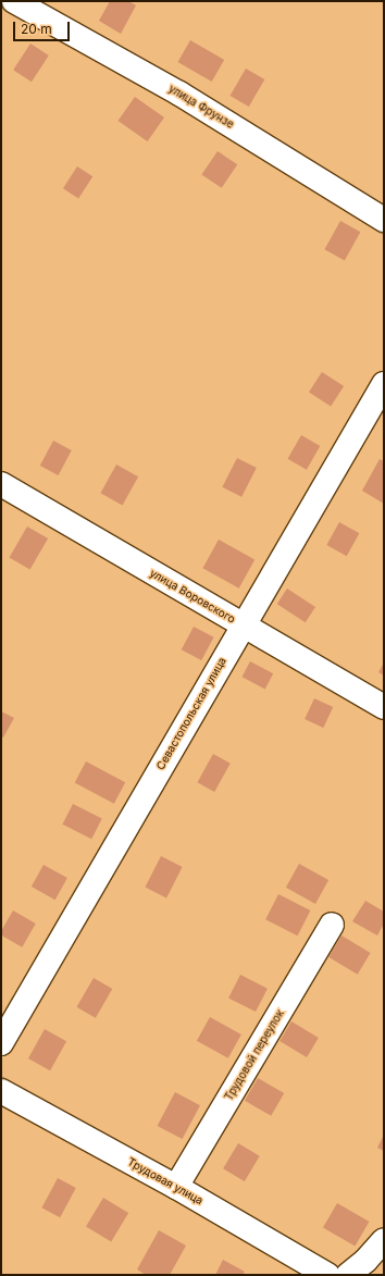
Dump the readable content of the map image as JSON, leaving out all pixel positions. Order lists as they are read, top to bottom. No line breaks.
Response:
{"streets":{"street":["улица Фрунзе","улица Воровского","Севастопольская улица","Трудовой переулок","Трудовая улица"]},"crossings":[["улица Воровского","Севастопольская улица"],["Трудовой переулок","Трудовая улица"]],"scale_bar":"20 m"}
